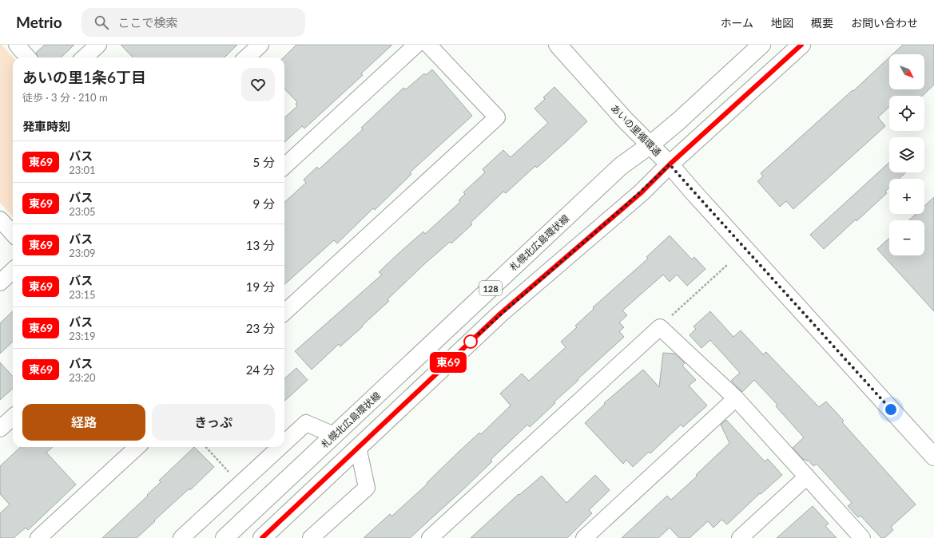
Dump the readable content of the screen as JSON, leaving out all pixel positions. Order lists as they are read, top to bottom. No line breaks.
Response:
{"streets":{"main road":["あいの里循環通","札幌北広島環状線","128"]},"crossings":[["あいの里循環通","札幌北広島環状線"],["あいの里循環通","128"]],"lines":["bus line 東69"],"north":"bottom right","page":{"header":"Metrio","search":"ここで検索","nav":["ホーム","地図","概要","お問い合わせ"],"on_map":"東69","map_buttons":["+","−"],"heading":[["あいの里1条6丁目","徒歩 · 3 分 · 210 m"],"発車時刻"],"list":[{"mark":"東69","name":"バス","note":"23:01","value":"5 分"},{"mark":"東69","name":"バス","note":"23:05","value":"9 分"},{"mark":"東69","name":"バス","note":"23:09","value":"13 分"},{"mark":"東69","name":"バス","note":"23:15","value":"19 分"},{"mark":"東69","name":"バス","note":"23:19","value":"23 分"},{"mark":"東69","name":"バス","note":"23:20","value":"24 分"}],"buttons":["経路","きっぷ"]}}
